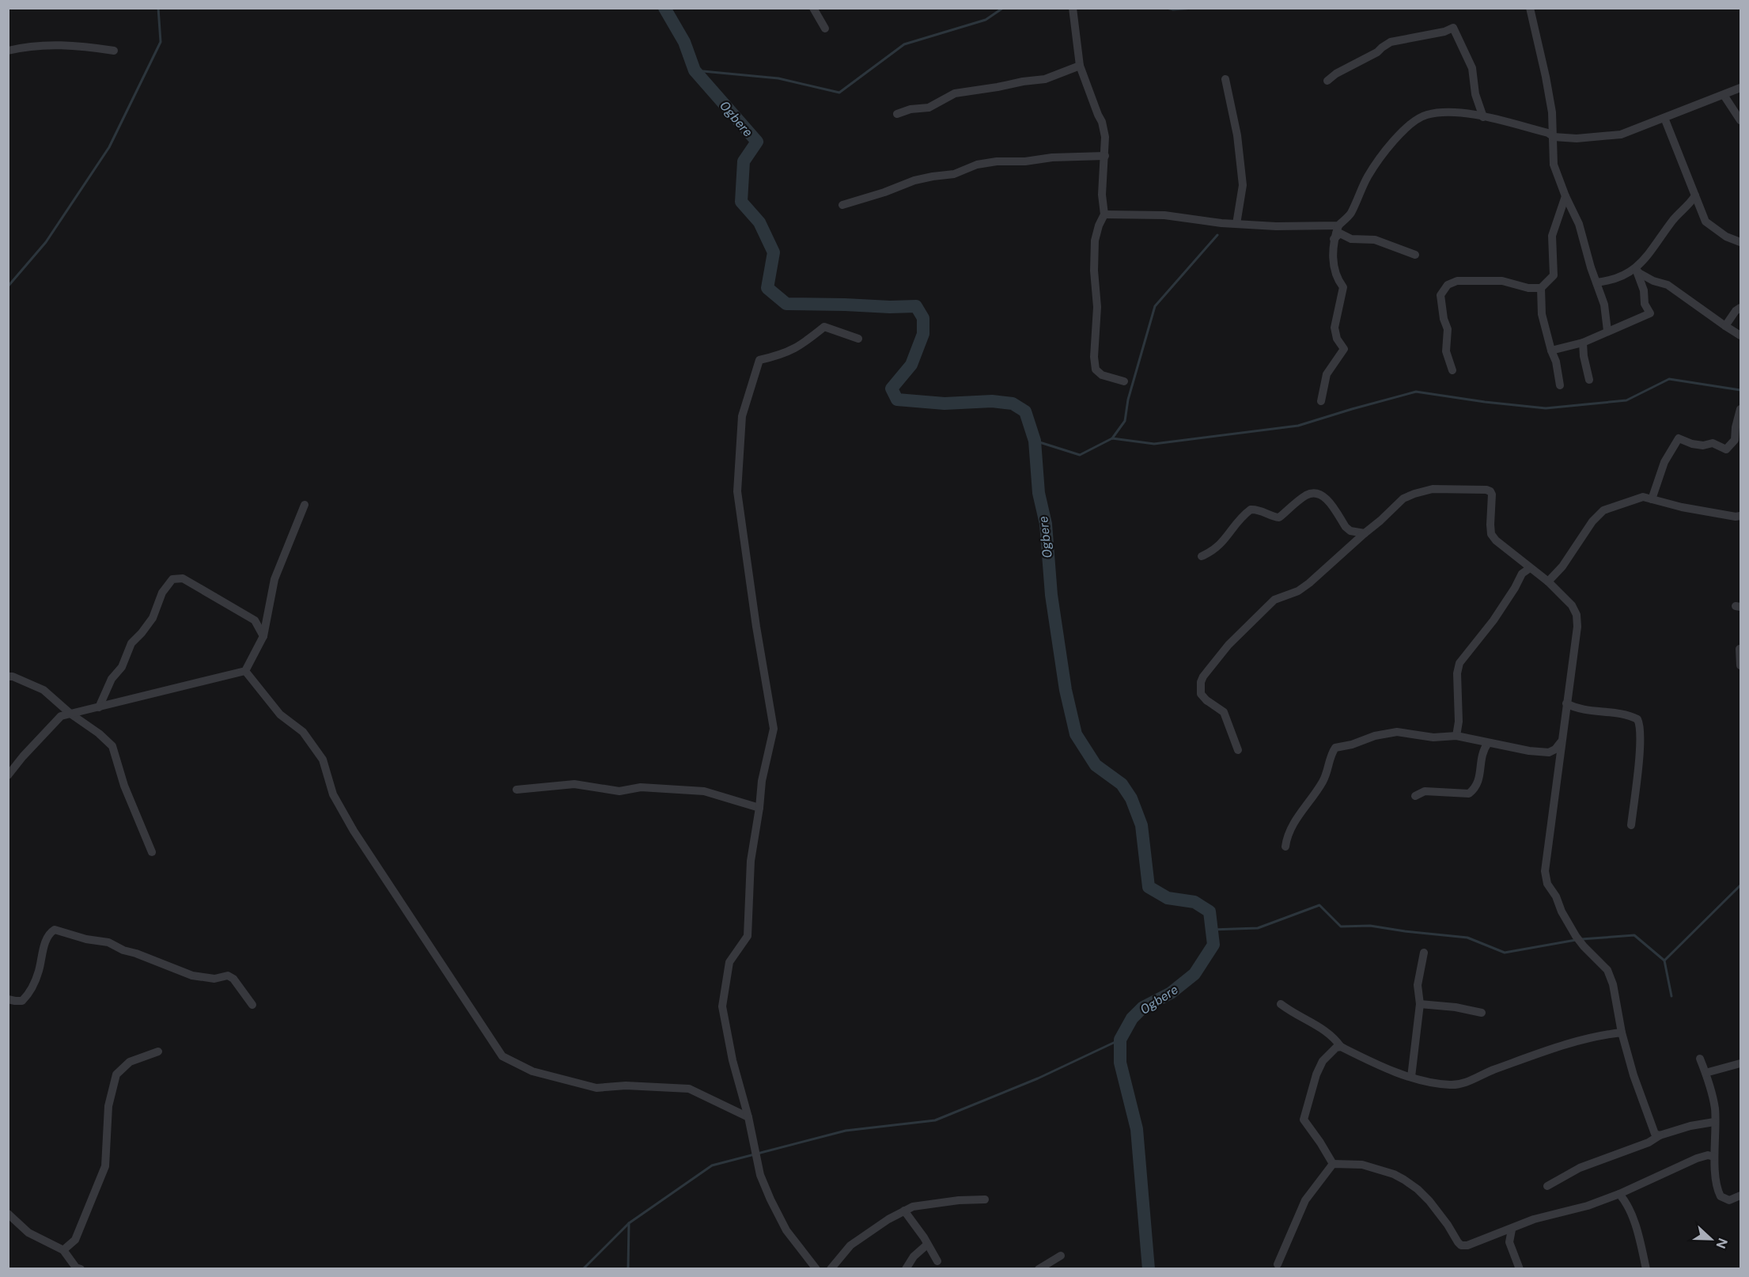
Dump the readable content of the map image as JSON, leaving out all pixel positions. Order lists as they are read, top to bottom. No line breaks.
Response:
{"water":["Ogbere"],"north":"right"}
